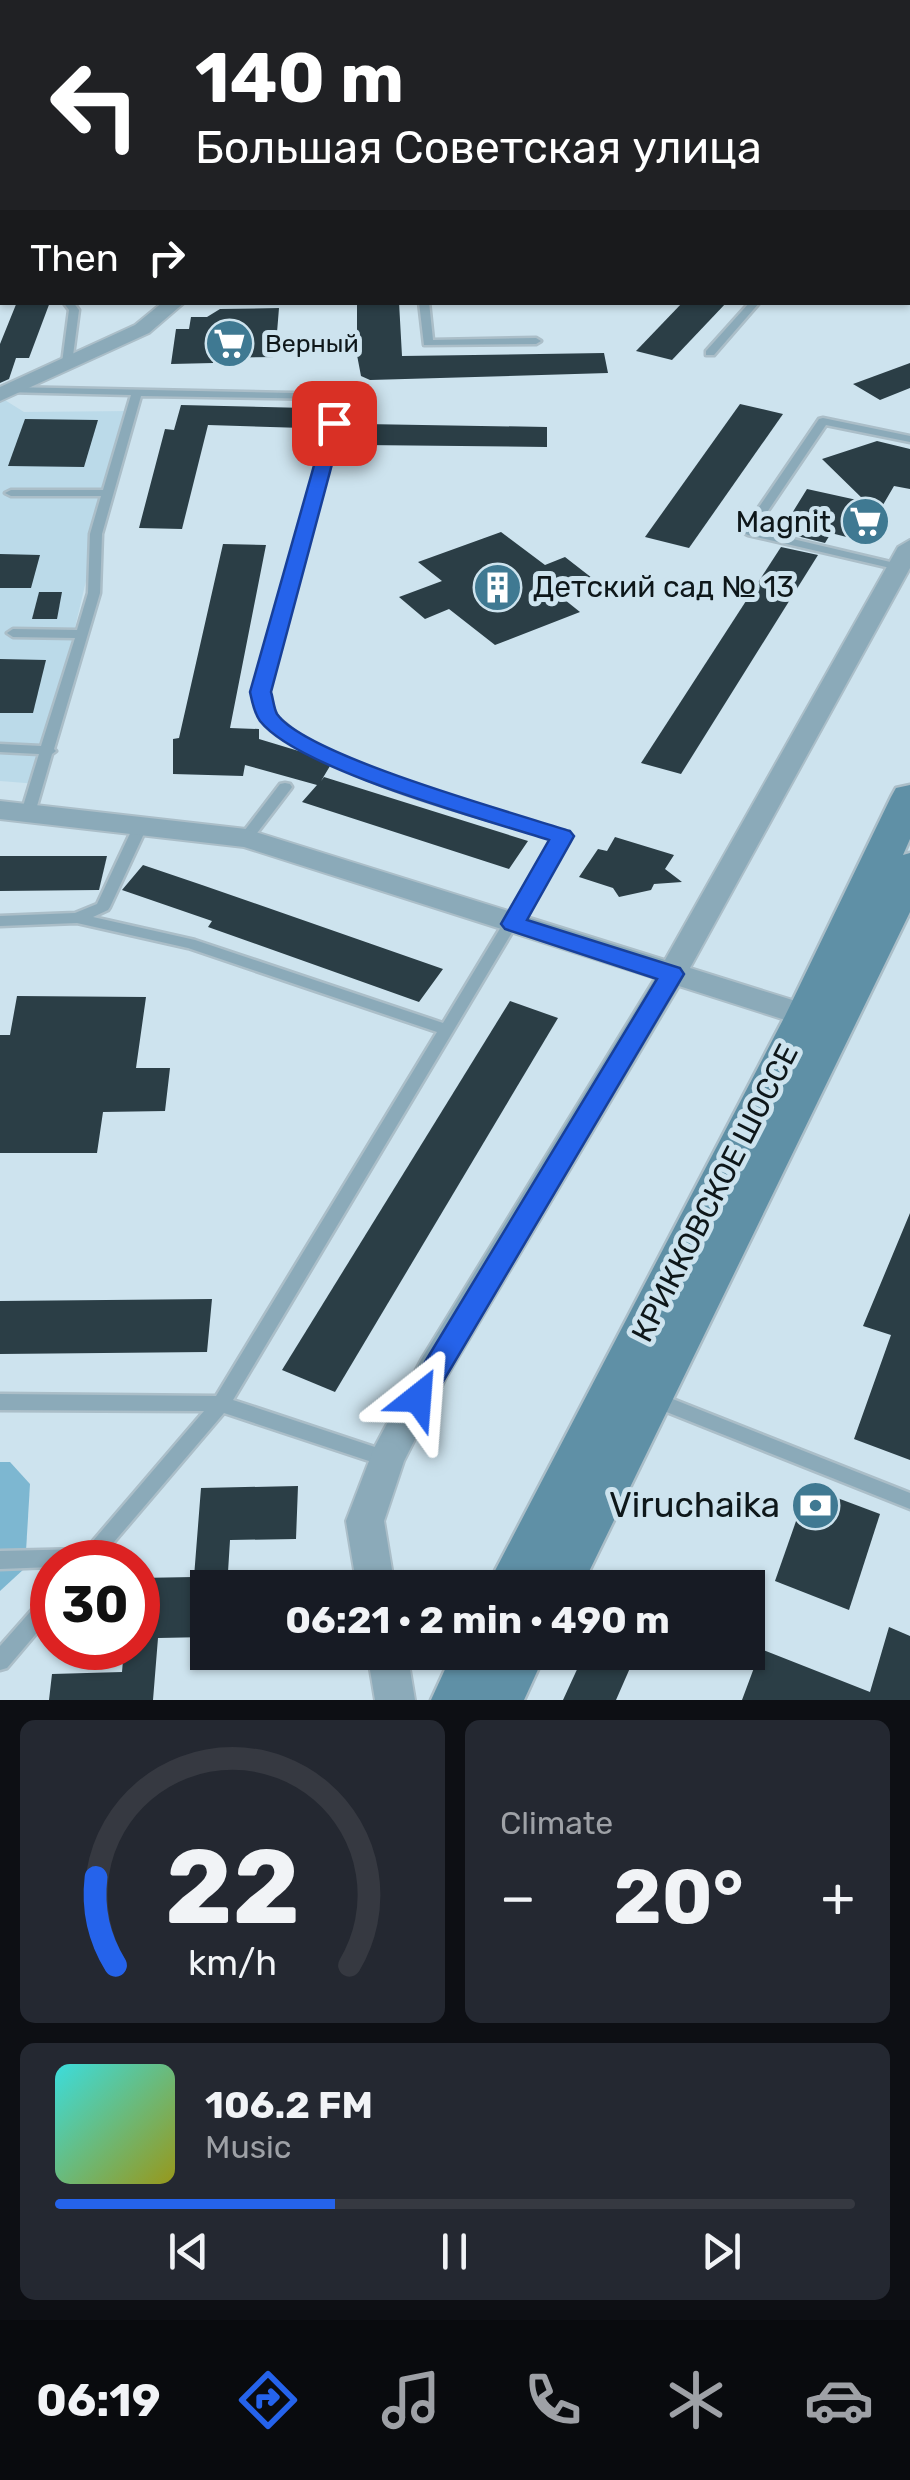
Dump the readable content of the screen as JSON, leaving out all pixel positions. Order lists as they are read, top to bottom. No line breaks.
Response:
{"streets":{"main road":["КРИККОВСКОЕ ШОССЕ"]},"places":{"supermarket":["Верный","Magnit"],"building":["Детский сад № 13"],"bank":["Viruchaika"]},"page":{"turn":["140 m","Большая Советская улица"],"then":"Then","limit":"30","trip":"06:21 · 2 min · 490 m","tile":"Climate","heat":["−","20°","+"],"song":["106.2 FM","Music"],"tabs":"06:19","gauge":["22","km/h"]}}
